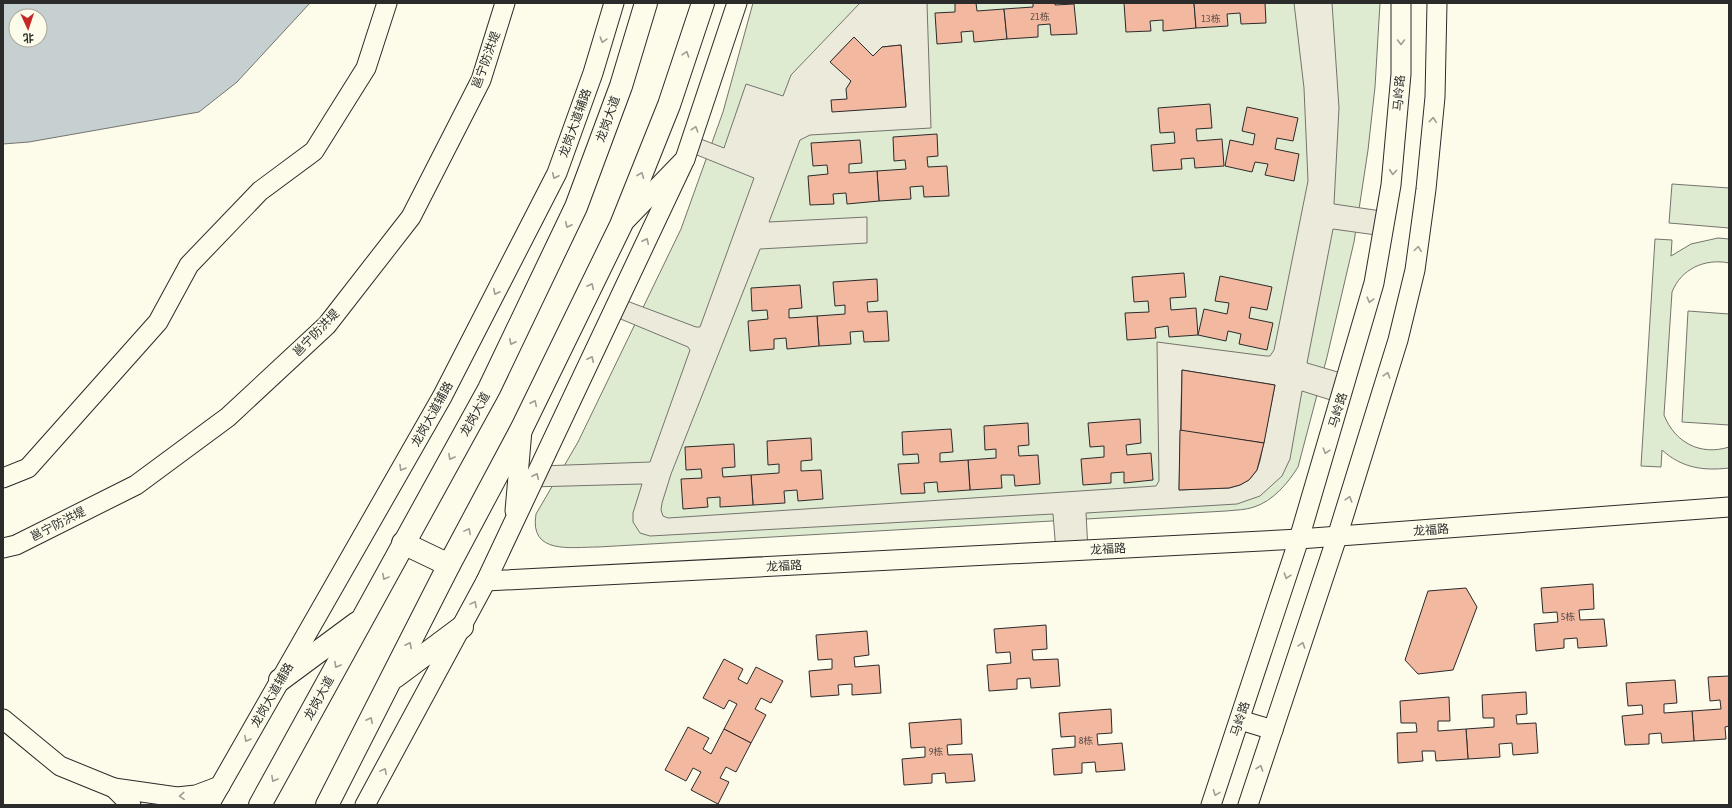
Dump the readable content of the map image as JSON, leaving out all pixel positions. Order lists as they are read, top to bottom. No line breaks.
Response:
{"streets":{"main road":["龙岗大道"],"street":["邕宁防洪堤","马岭路","龙岗大道辅路","龙福路"]},"crossings":[["马岭路","龙福路"]],"house_numbers":["21栋","13栋","5栋","8栋","9栋"],"north":"bottom"}
